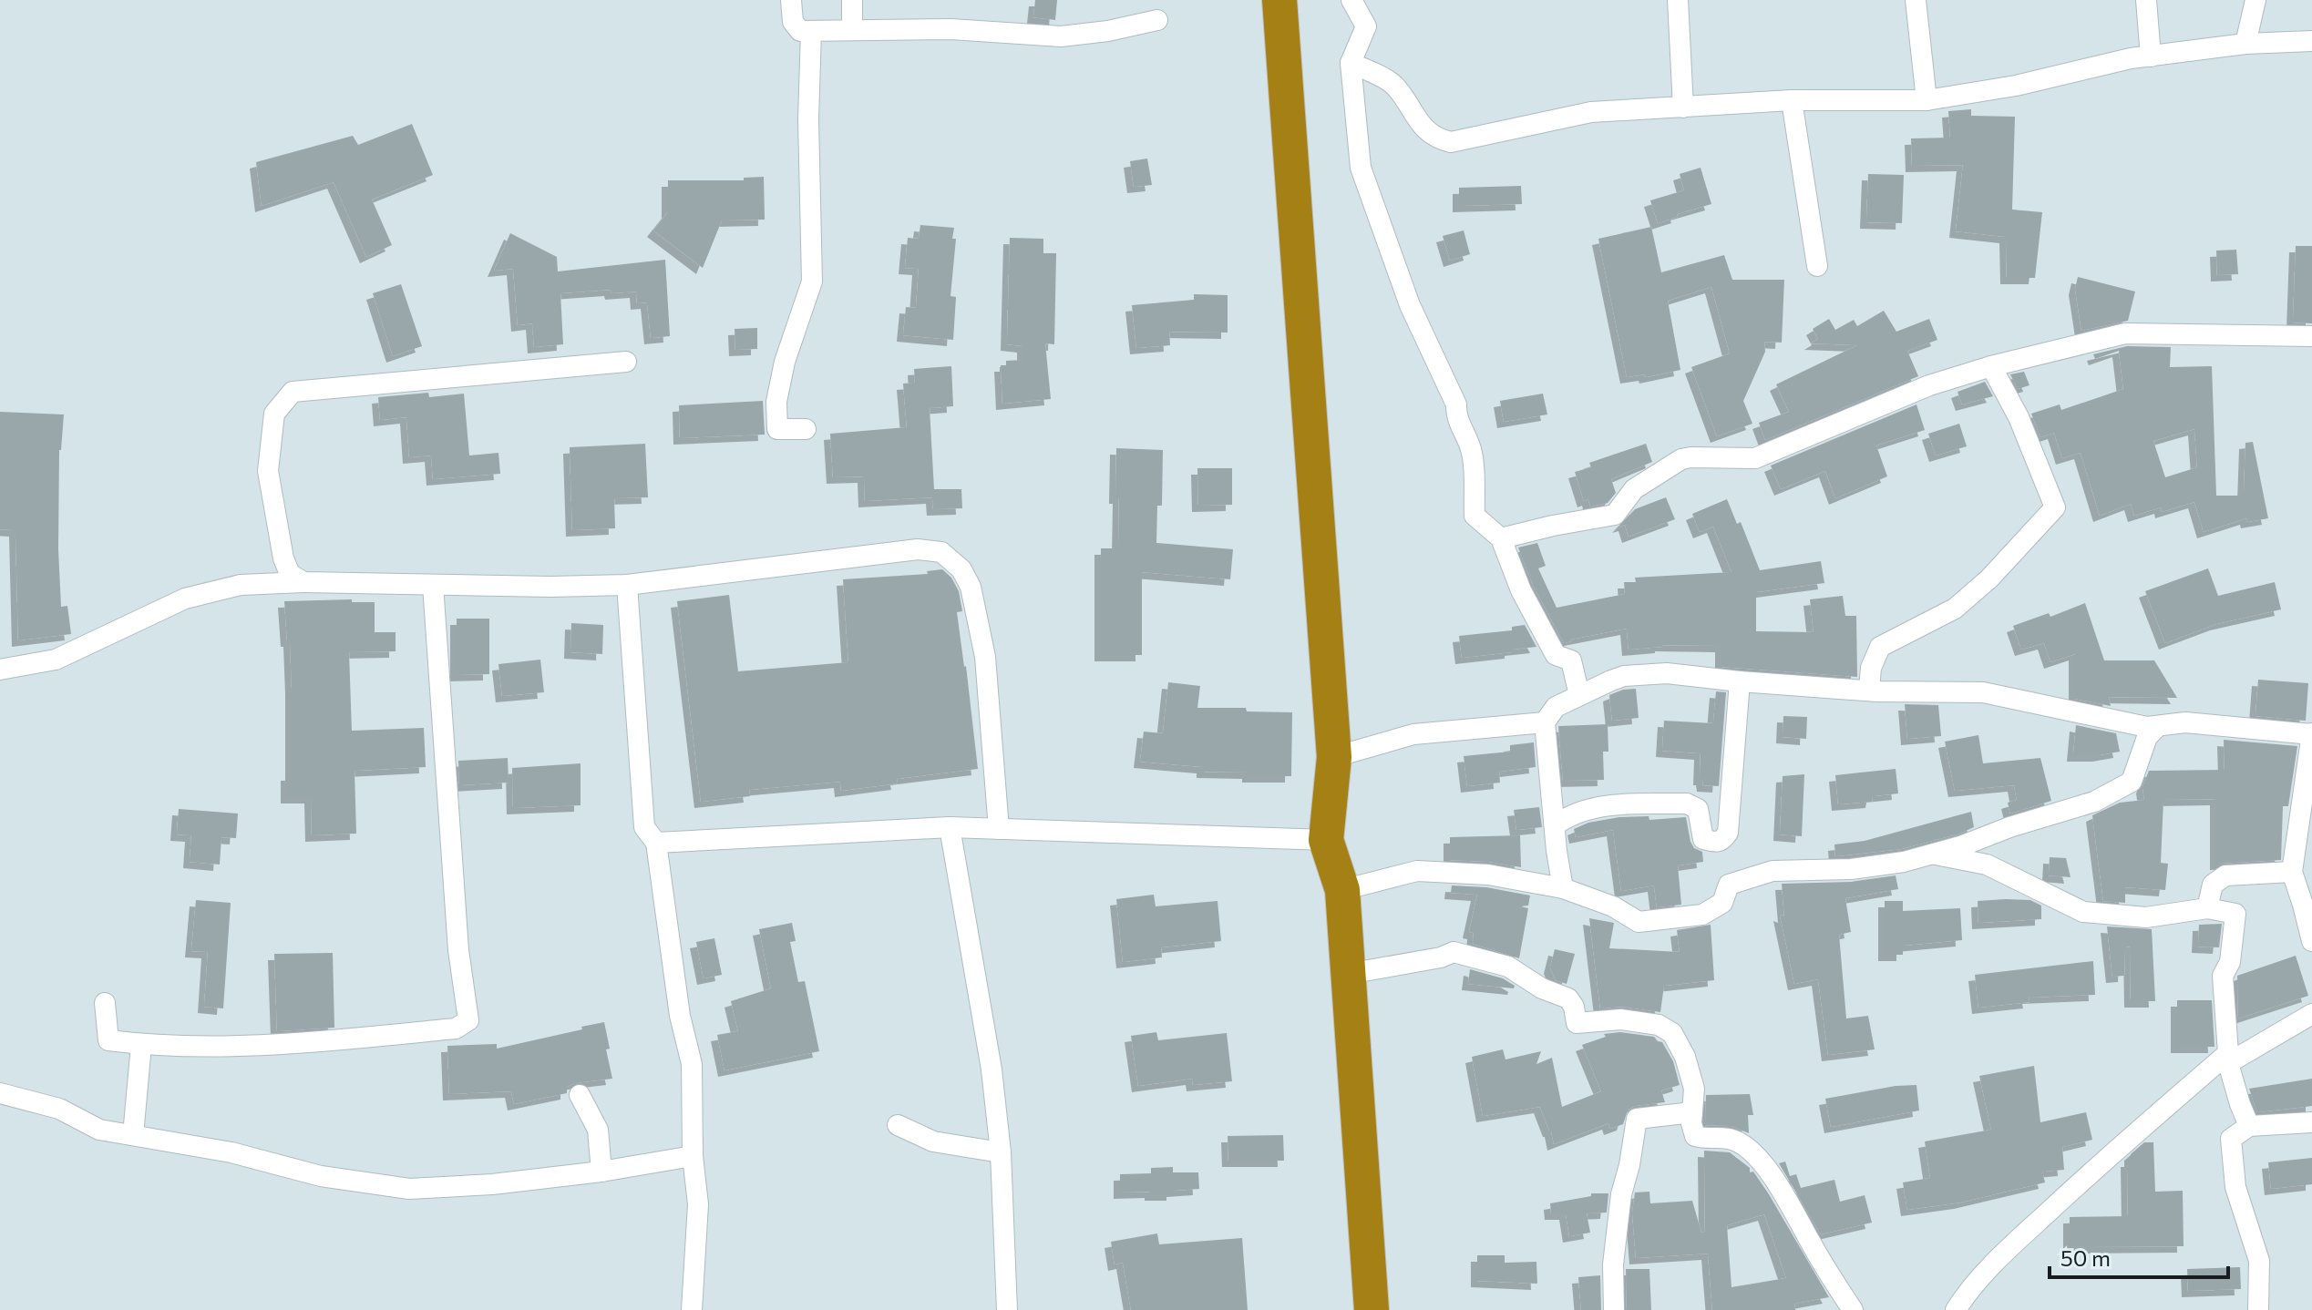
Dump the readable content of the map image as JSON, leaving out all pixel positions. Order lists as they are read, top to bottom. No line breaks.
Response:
{"scale_bar":"50 m"}
